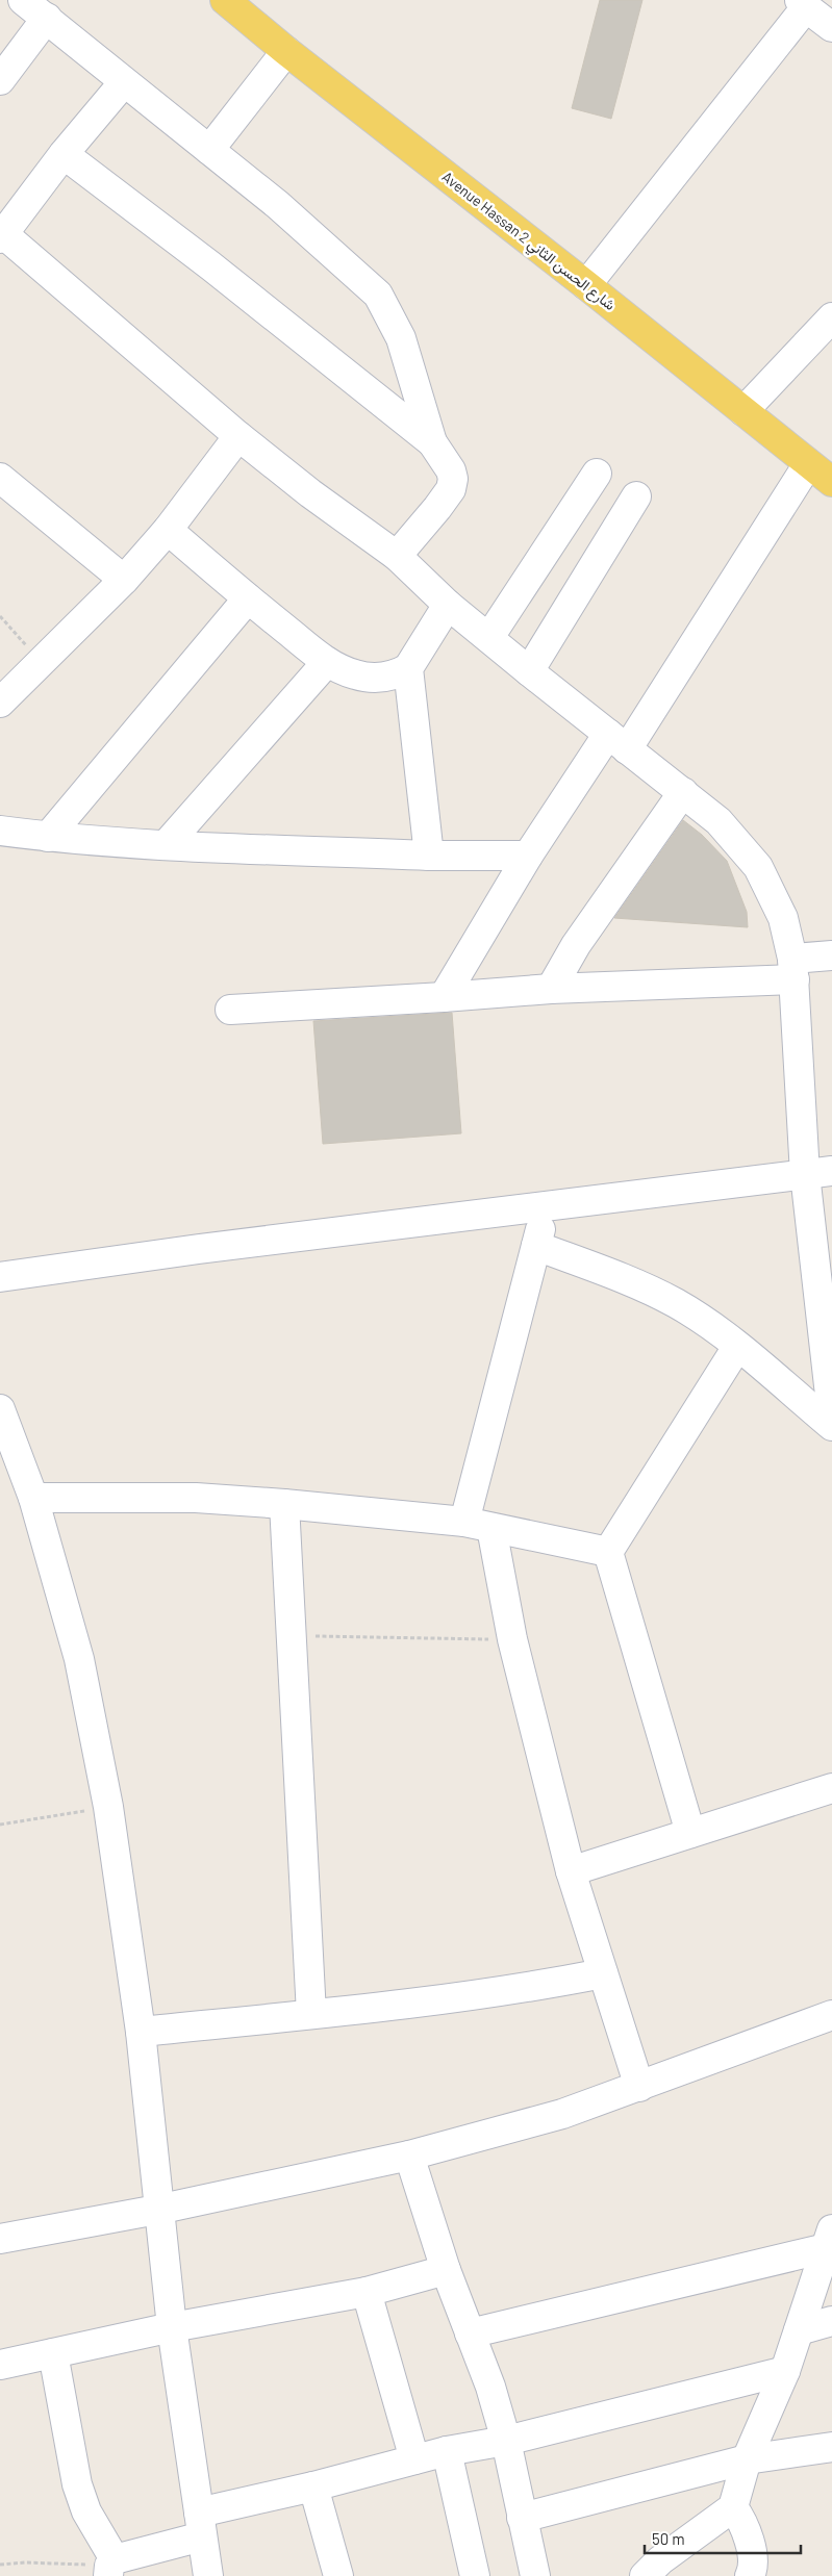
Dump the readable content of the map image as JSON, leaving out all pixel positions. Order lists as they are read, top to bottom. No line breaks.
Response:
{"streets":{"main road":["Avenue Hassan 2 شارع الحسن الثاني"]},"scale_bar":"50 m"}
